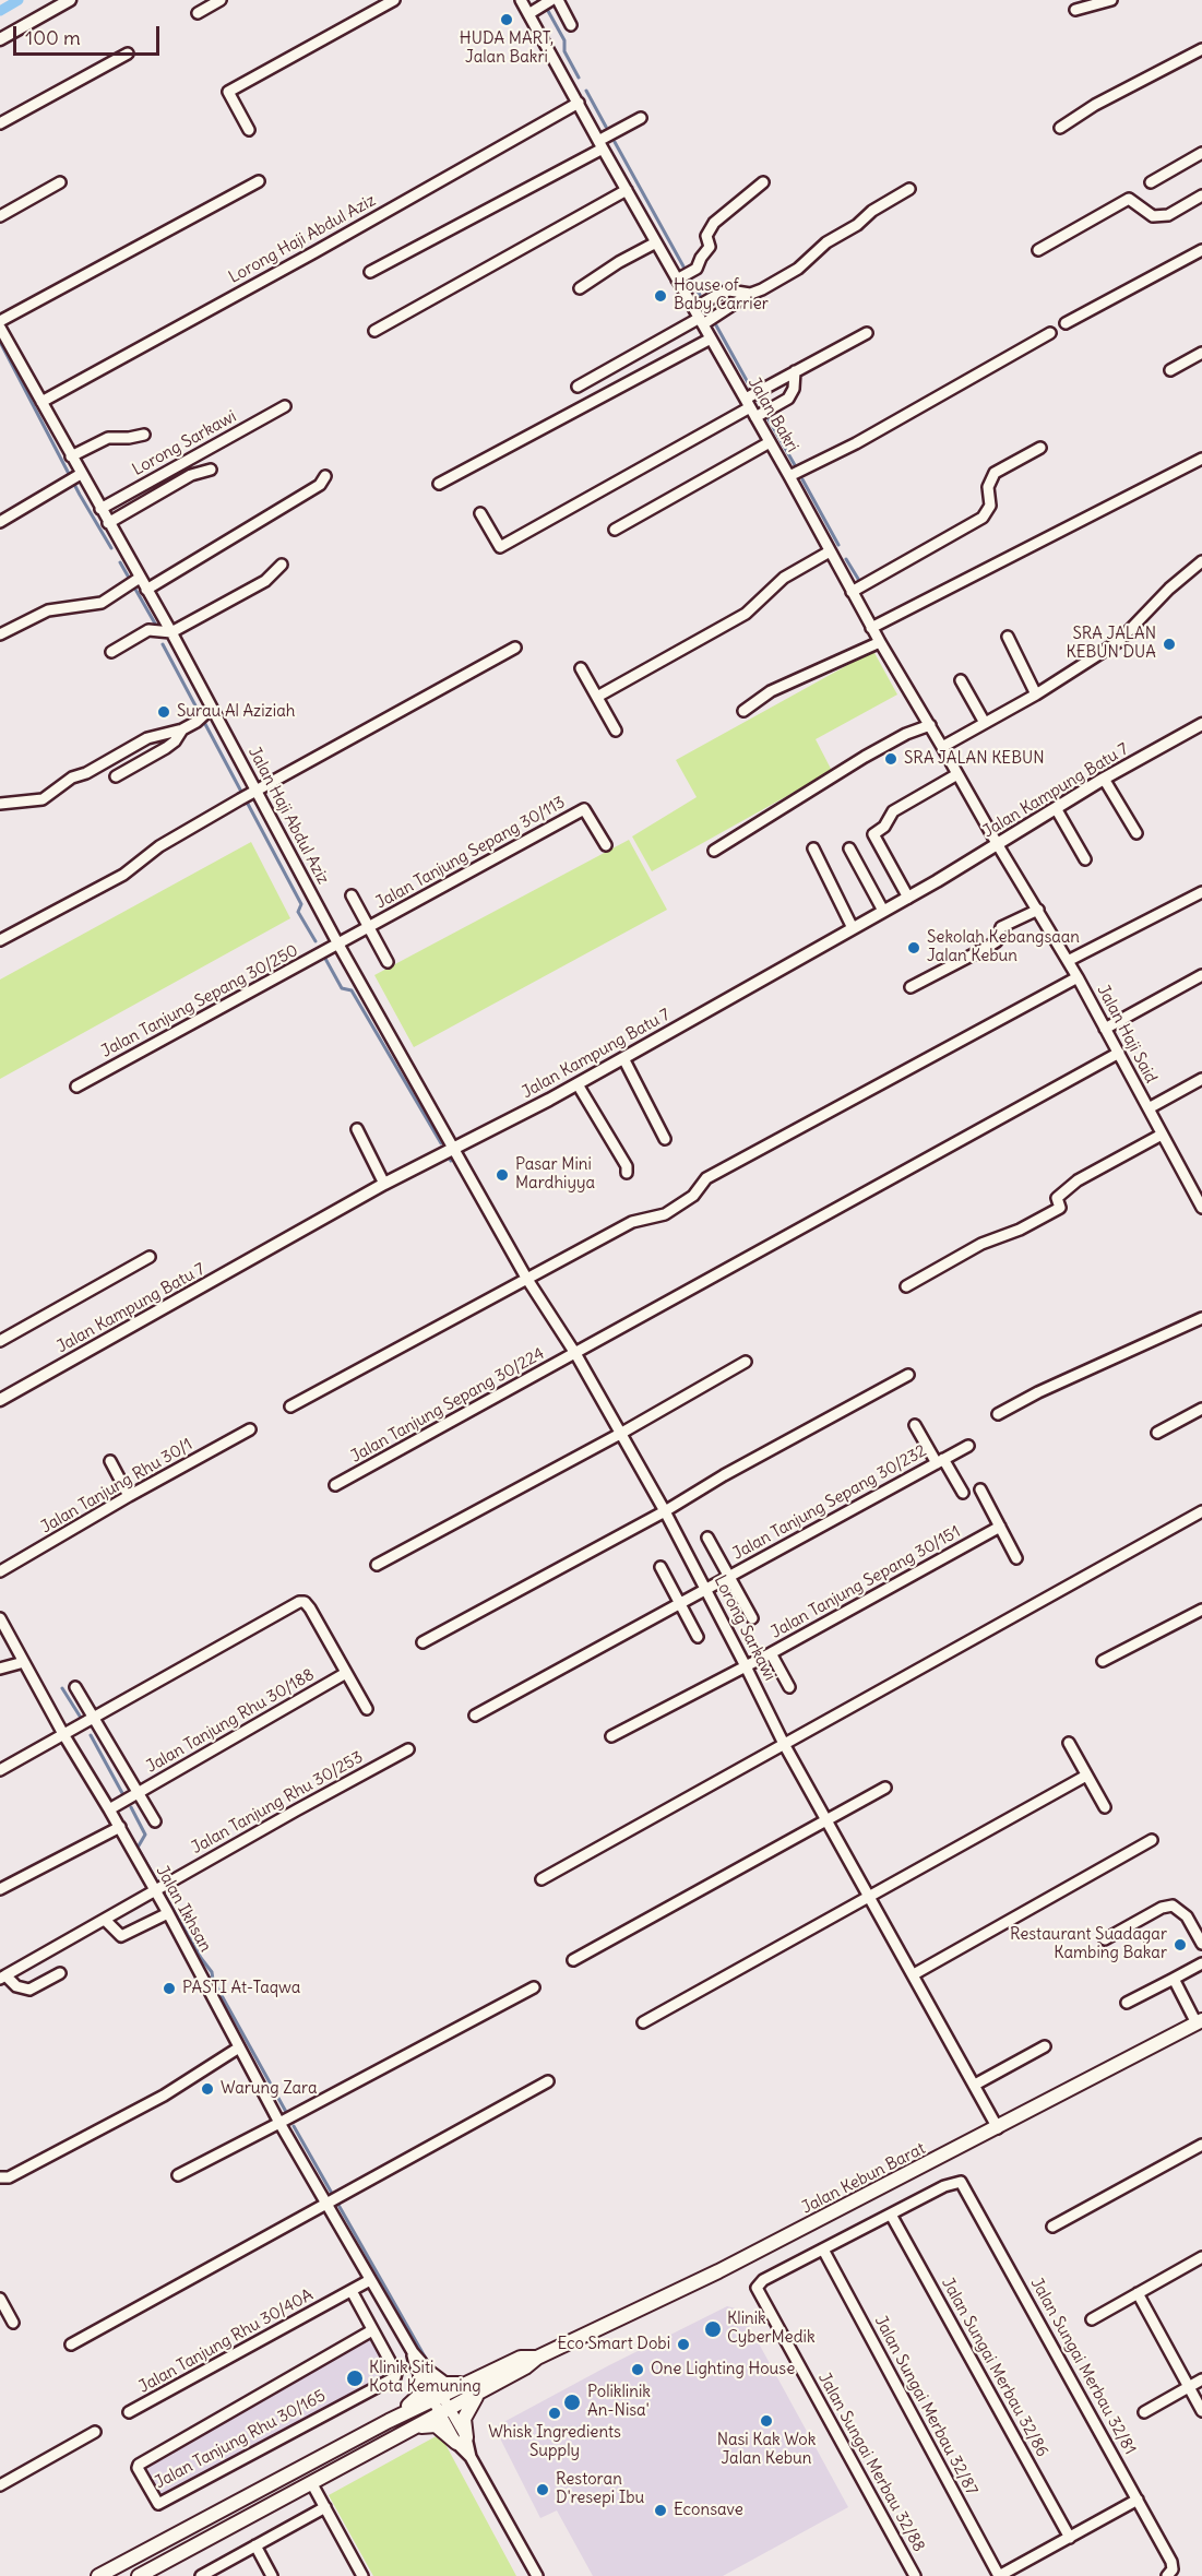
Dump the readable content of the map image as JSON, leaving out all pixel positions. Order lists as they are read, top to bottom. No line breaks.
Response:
{"streets":{"main road":["Jalan Kebun Barat"],"street":["Lorong Haji Abdul Aziz","Jalan Bakri","Lorong Sarkawi","Jalan Kampung Batu 7","Jalan Haji Abdul Aziz","Jalan Tanjung Sepang 30/113","Jalan Tanjung Sepang 30/250","Jalan Haji Said","Jalan Tanjung Sepang 30/224","Jalan Tanjung Rhu 30/1","Jalan Tanjung Sepang 30/232","Jalan Tanjung Sepang 30/151","Jalan Tanjung Rhu 30/188","Jalan Tanjung Rhu 30/253","Jalan Ikhsan","Jalan Tanjung Rhu 30/40A","Jalan Sungai Merbau 32/81","Jalan Sungai Merbau 32/86","Jalan Sungai Merbau 32/87","Jalan Tanjung Rhu 30/165","Jalan Sungai Merbau 32/88"]},"crossings":[["Lorong Haji Abdul Aziz","Jalan Bakri"],["Lorong Haji Abdul Aziz","Jalan Haji Abdul Aziz"],["Jalan Bakri","Jalan Kampung Batu 7"],["Jalan Bakri","Jalan Haji Said"],["Lorong Sarkawi","Jalan Kampung Batu 7"],["Lorong Sarkawi","Jalan Haji Abdul Aziz"],["Lorong Sarkawi","Jalan Tanjung Sepang 30/224"],["Lorong Sarkawi","Jalan Tanjung Sepang 30/232"],["Lorong Sarkawi","Jalan Tanjung Sepang 30/151"],["Lorong Sarkawi","Jalan Kebun Barat"],["Jalan Kampung Batu 7","Jalan Haji Abdul Aziz"],["Jalan Kampung Batu 7","Jalan Haji Said"],["Jalan Haji Abdul Aziz","Jalan Tanjung Sepang 30/113"],["Jalan Haji Abdul Aziz","Jalan Tanjung Sepang 30/250"],["Jalan Tanjung Sepang 30/113","Jalan Tanjung Sepang 30/250"],["Jalan Haji Said","Jalan Tanjung Sepang 30/224"],["Jalan Tanjung Rhu 30/188","Jalan Ikhsan"],["Jalan Tanjung Rhu 30/253","Jalan Ikhsan"],["Jalan Ikhsan","Jalan Kebun Barat"],["Jalan Ikhsan","Jalan Tanjung Rhu 30/40A"],["Jalan Sungai Merbau 32/81","Jalan Sungai Merbau 32/86"],["Jalan Sungai Merbau 32/87","Jalan Sungai Merbau 32/88"]],"places":["HUDA MART, Jalan Bakri","House of Baby Carrier","SRA JALAN KEBUN DUA","Surau Al Aziziah","SRA JALAN KEBUN","Sekolah Kebangsaan Jalan Kebun","Pasar Mini Mardhiyya","Restaurant Suadagar Kambing Bakar","PASTI At-Taqwa","Warung Zara","Klinik CyberMedik","Eco Smart Dobi","One Lighting House","Klinik Siti Kota Kemuning","Poliklinik An-Nisa'","Whisk Ingredients Supply","Nasi Kak Wok Jalan Kebun","Restoran D'resepi Ibu","Econsave"],"scale_bar":"100 m"}
